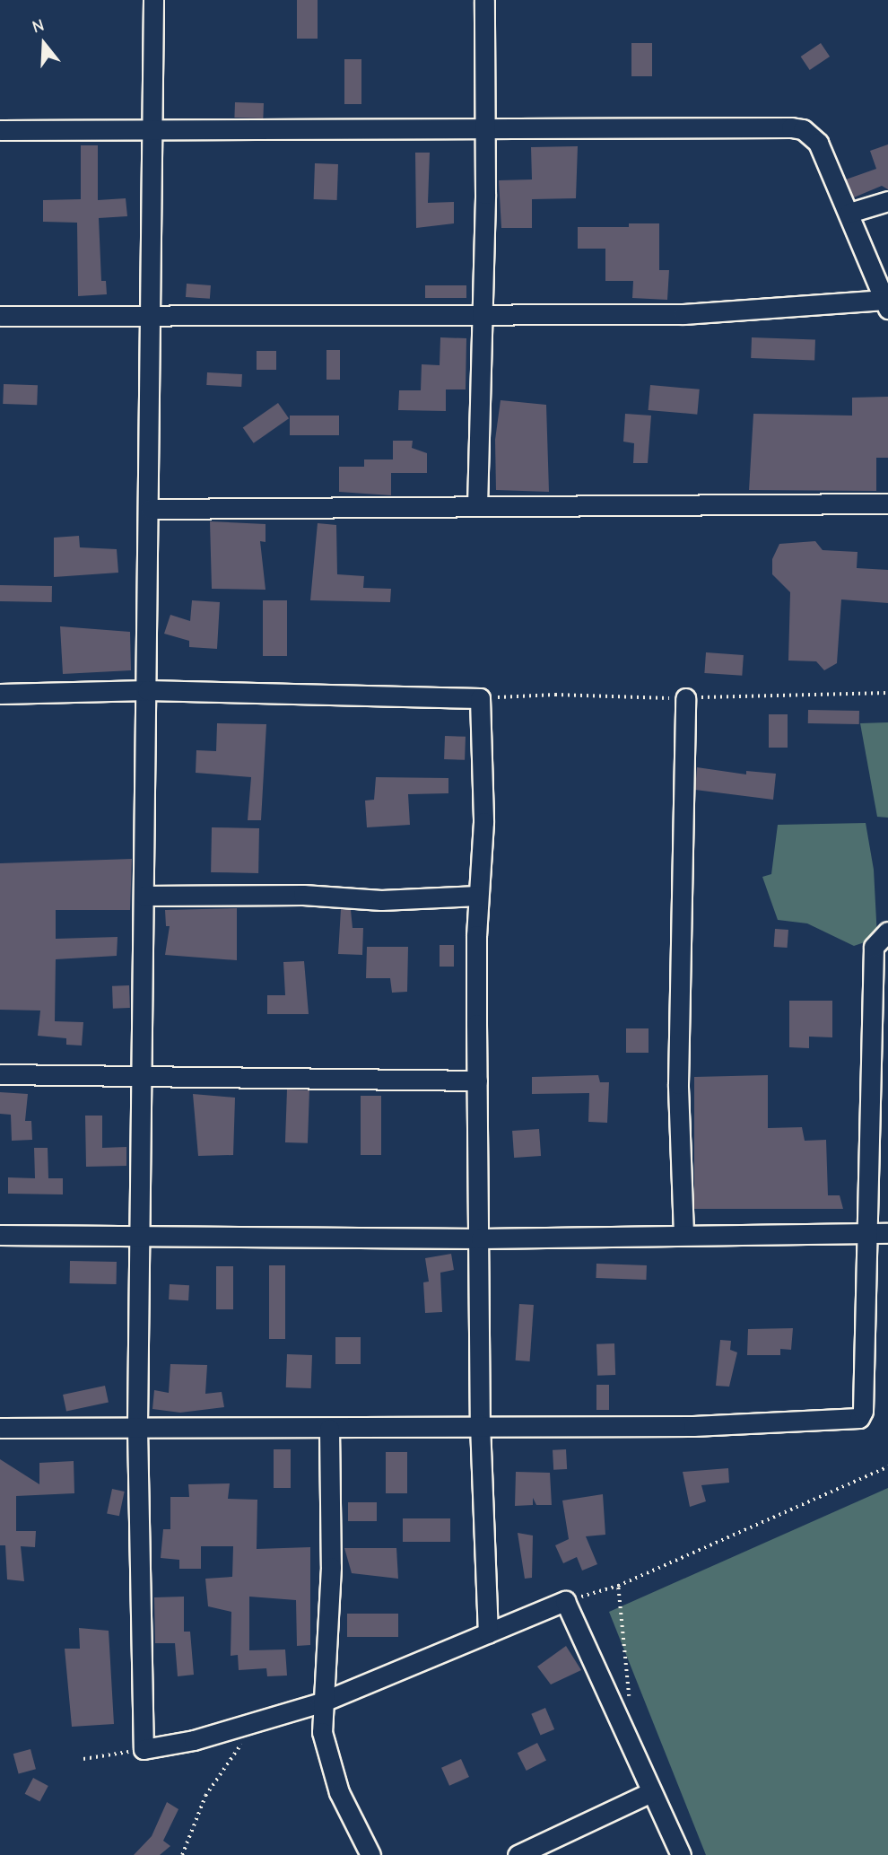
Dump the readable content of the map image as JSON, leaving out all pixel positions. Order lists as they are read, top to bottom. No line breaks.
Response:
{"north":"top"}
